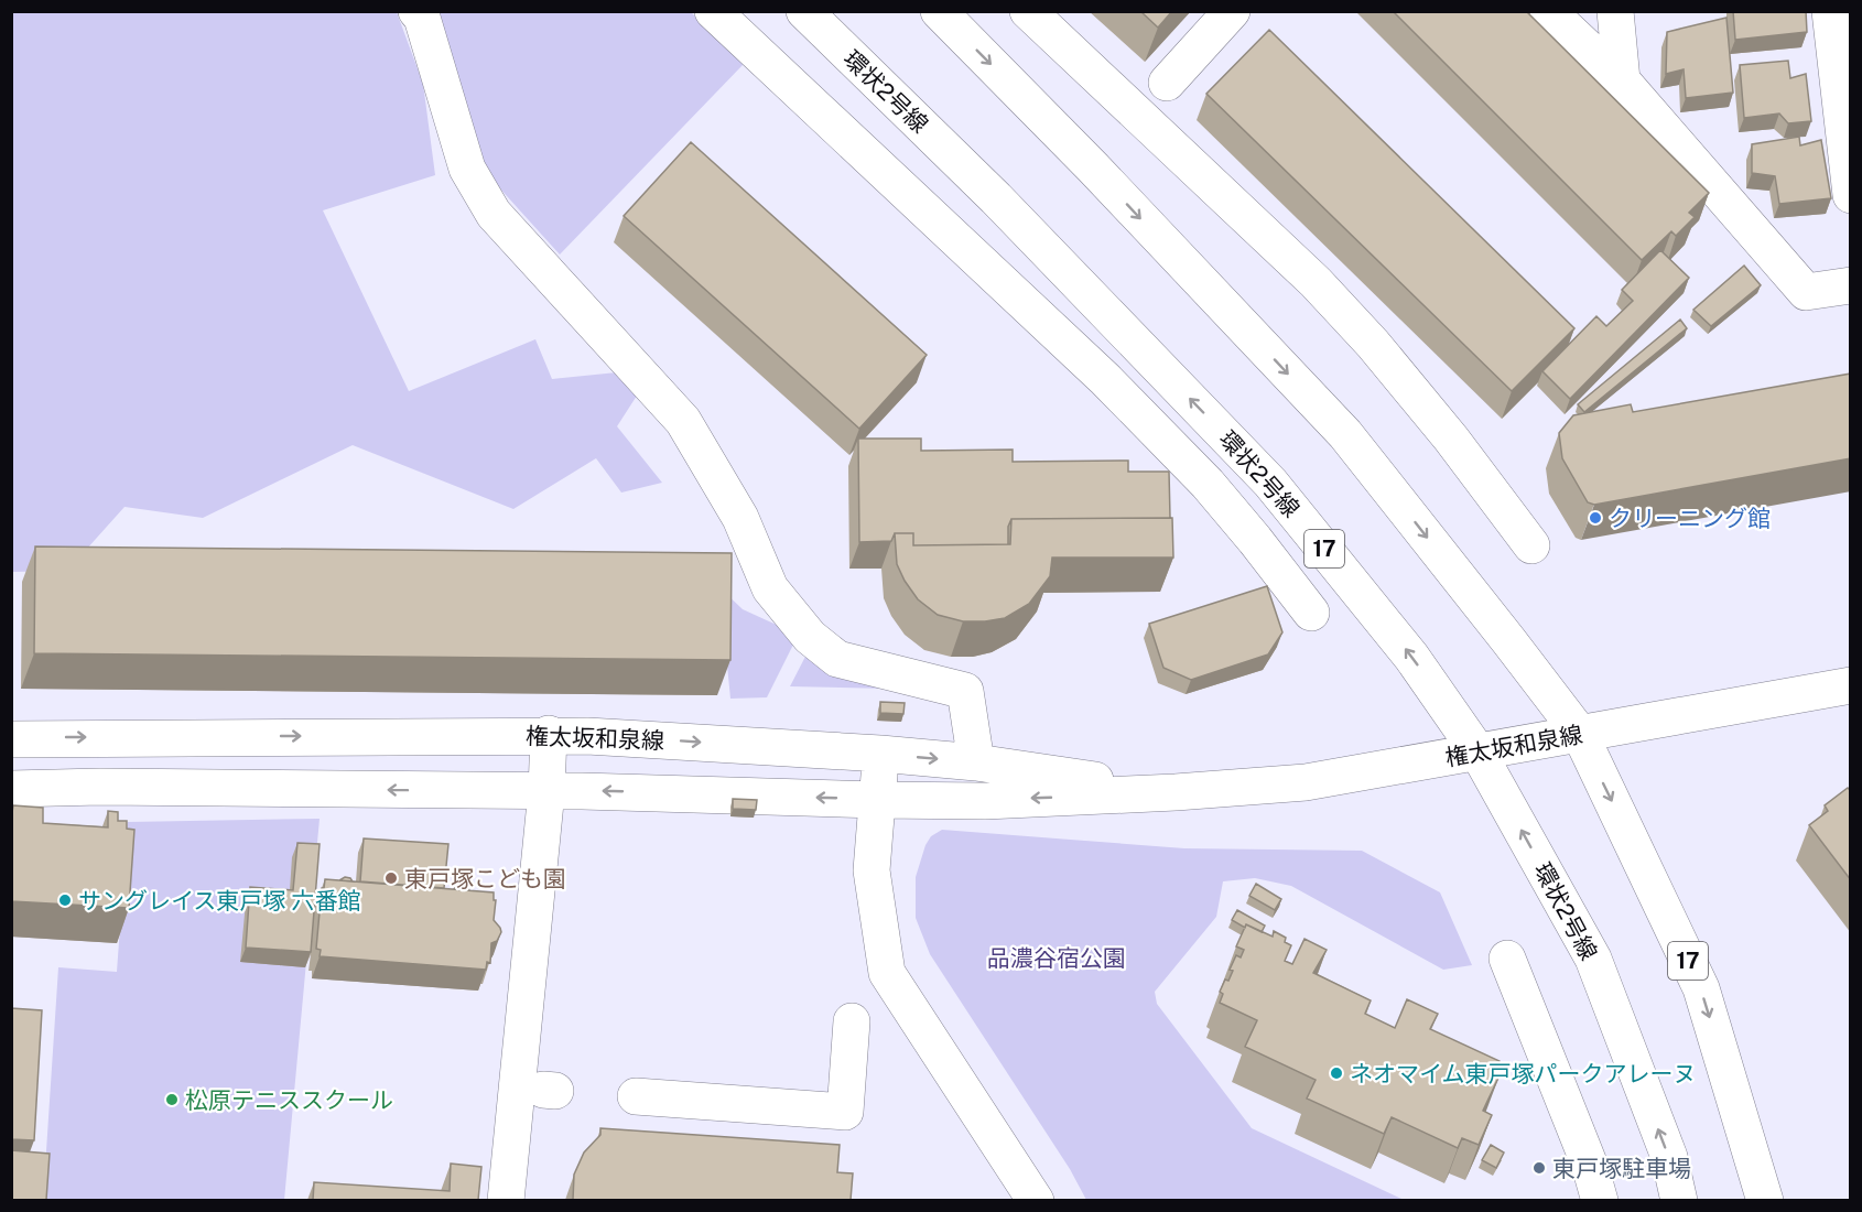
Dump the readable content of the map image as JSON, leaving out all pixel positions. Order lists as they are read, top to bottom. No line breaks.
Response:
{"streets":{"street":["環状2号線","17","権太坂和泉線"]},"crossings":[["環状2号線","権太坂和泉線"],["17","権太坂和泉線"]],"parks":["品濃谷宿公園"],"places":["クリーニング館","東戸塚こども園","サングレイス東戸塚 六番館","ネオマイム東戸塚パークアレーヌ","松原テニススクール","東戸塚駐車場"]}
